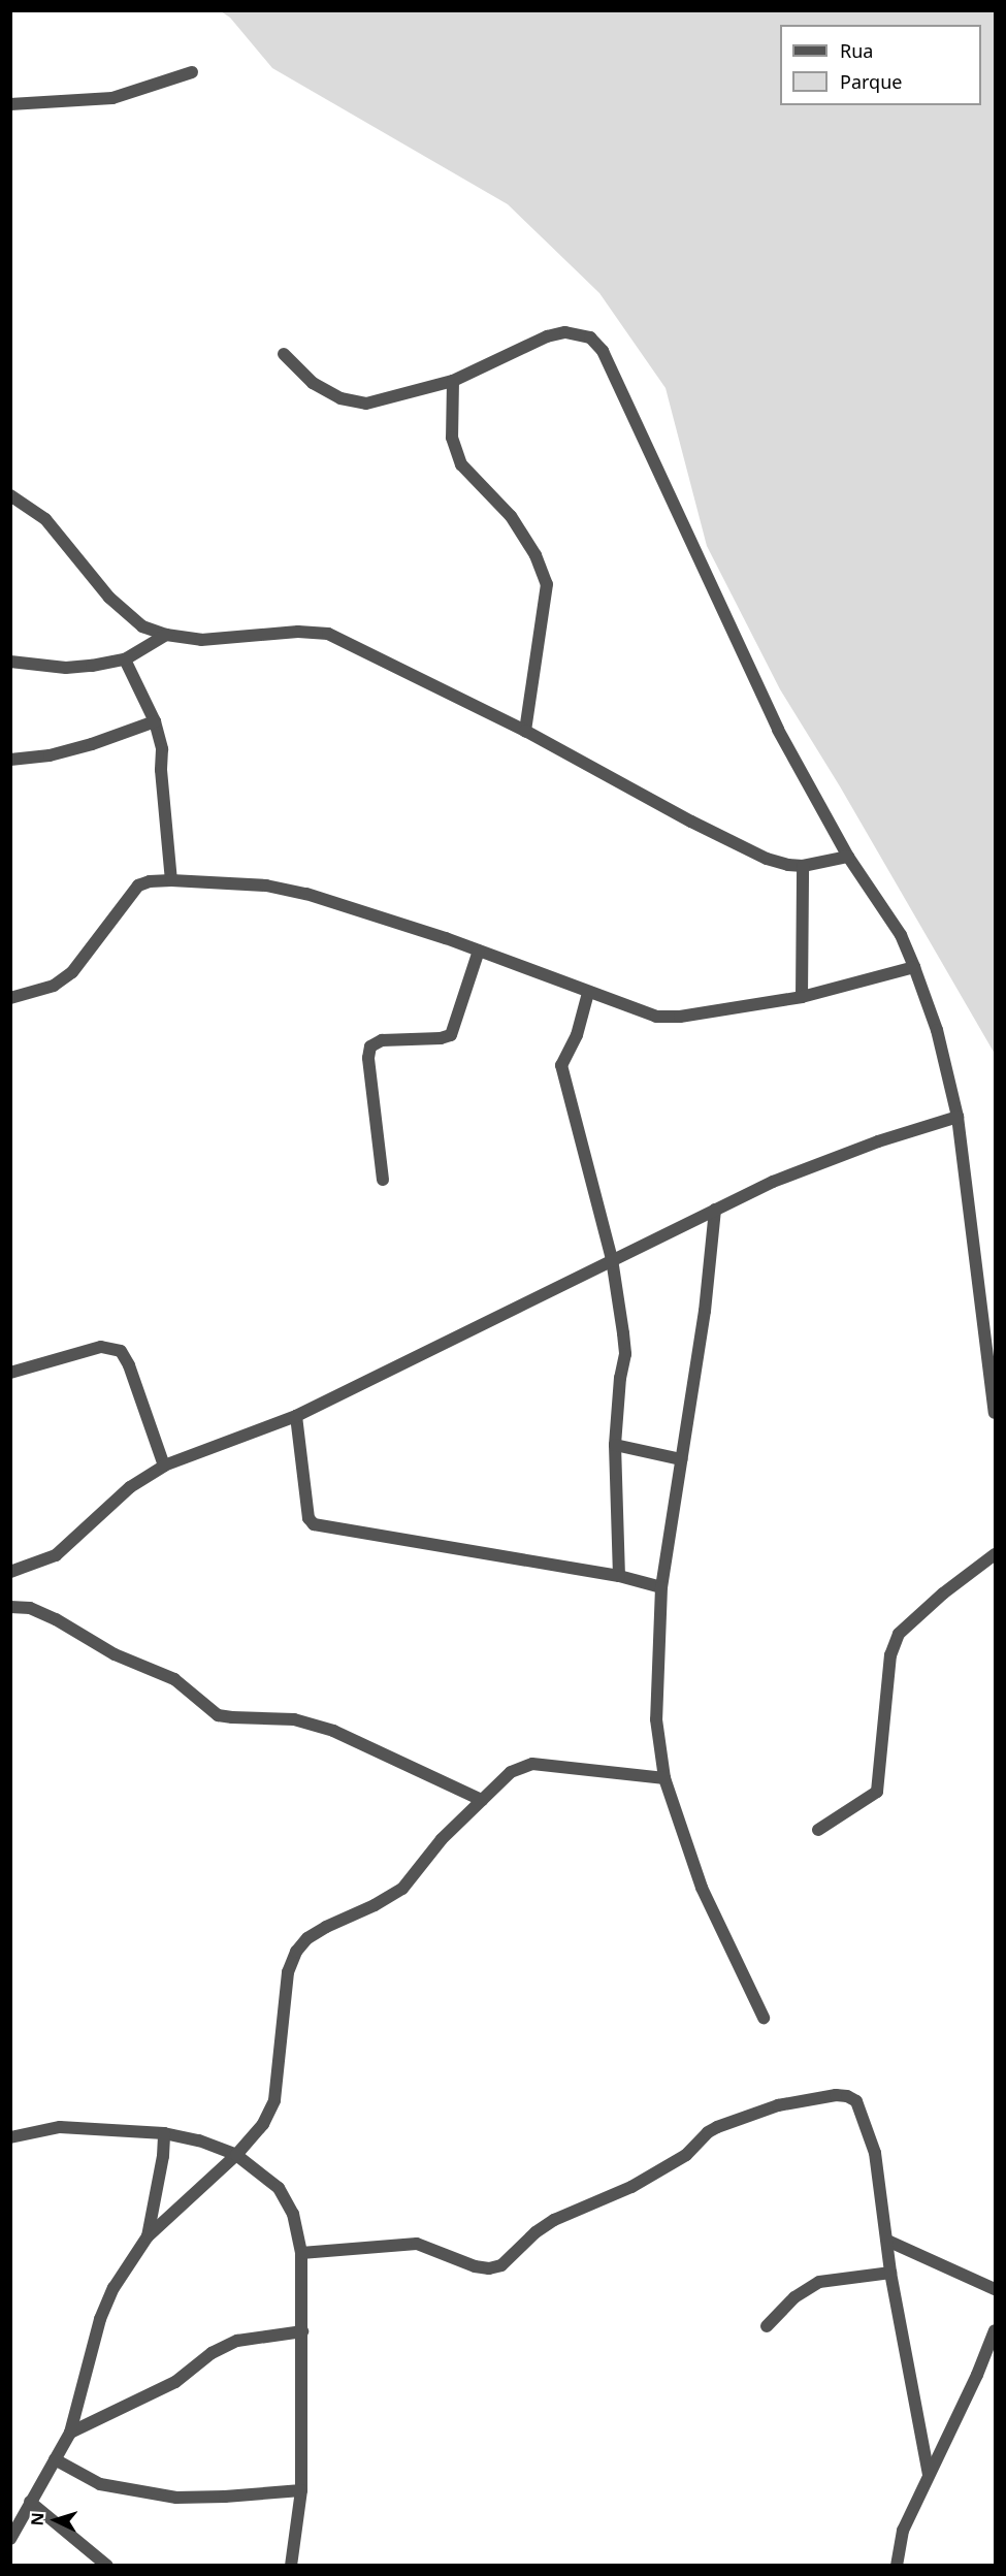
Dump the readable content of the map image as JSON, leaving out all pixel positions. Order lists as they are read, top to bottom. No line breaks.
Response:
{"legend":["Rua","Parque"],"north":"left"}
